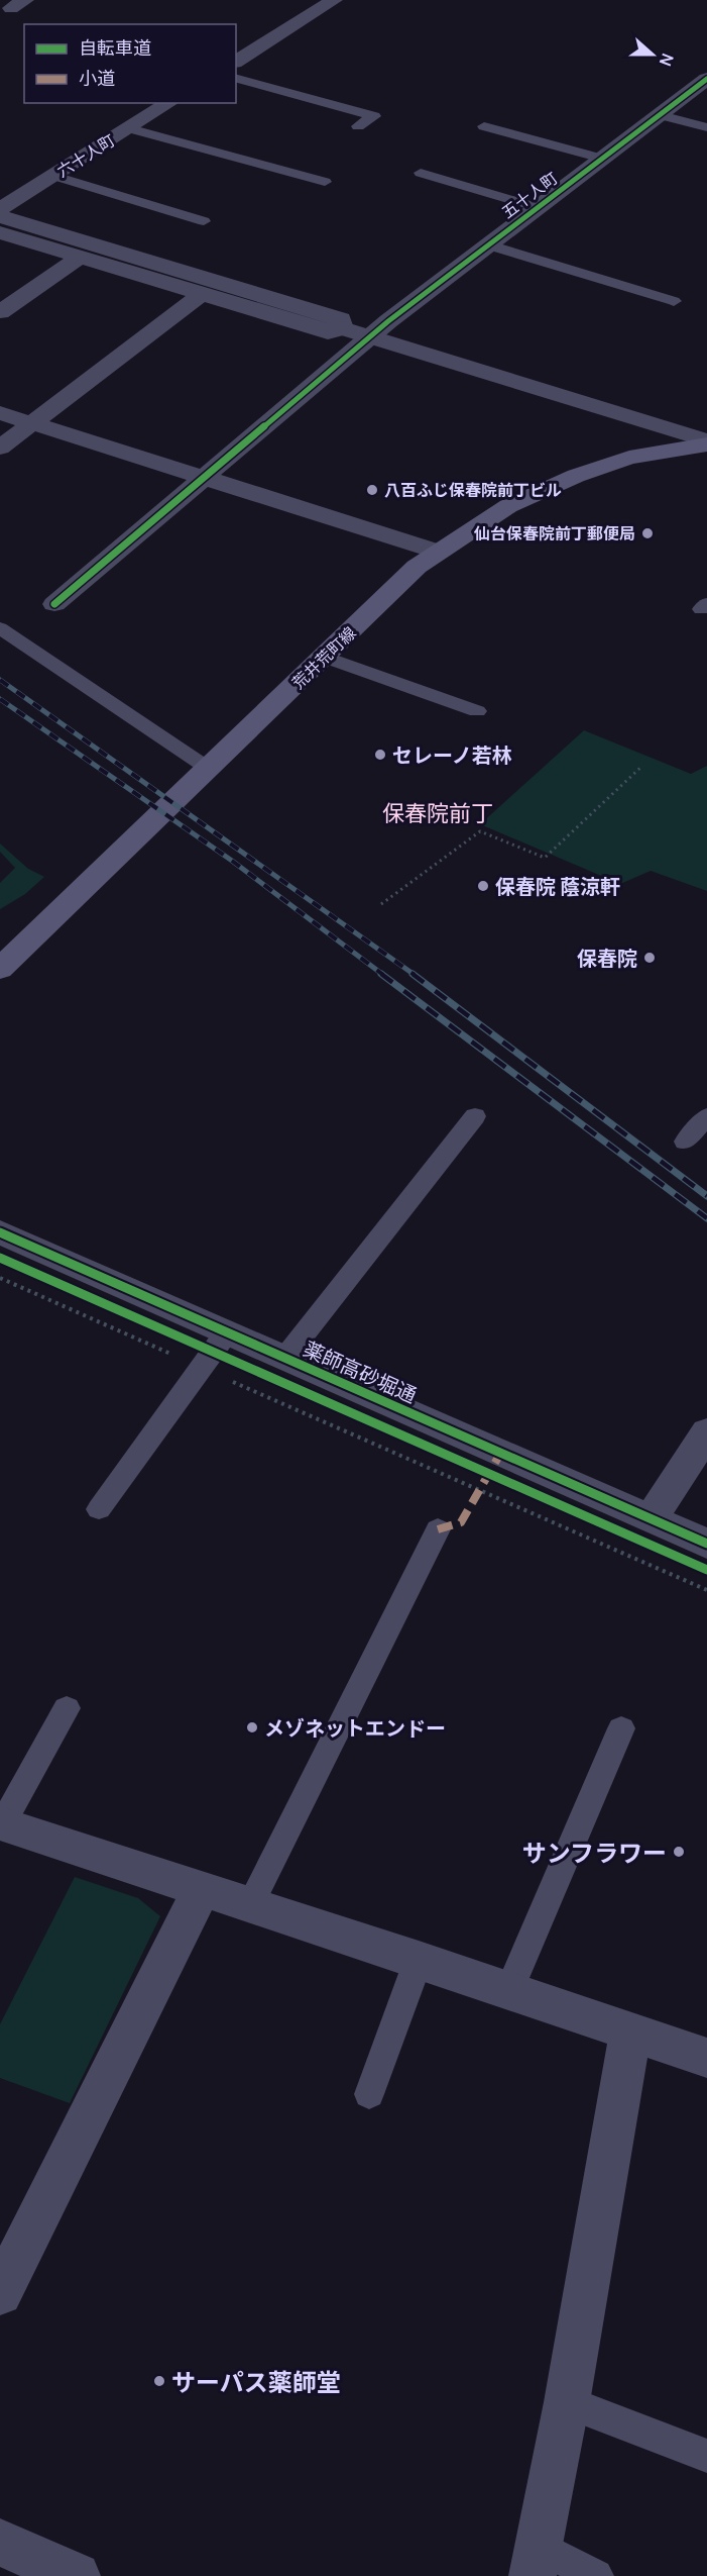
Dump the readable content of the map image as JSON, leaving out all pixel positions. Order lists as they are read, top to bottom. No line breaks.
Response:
{"streets":{"main road":["荒井荒町線"],"street":["六十人町","五十人町","薬師高砂堀通"]},"districts":["保春院前丁"],"places":["八百ふじ保春院前丁ビル","仙台保春院前丁郵便局","セレーノ若林","保春院 蔭涼軒","保春院","メゾネットエンドー","サンフラワー","サーパス薬師堂"],"legend":["自転車道","小道"],"north":"right"}
